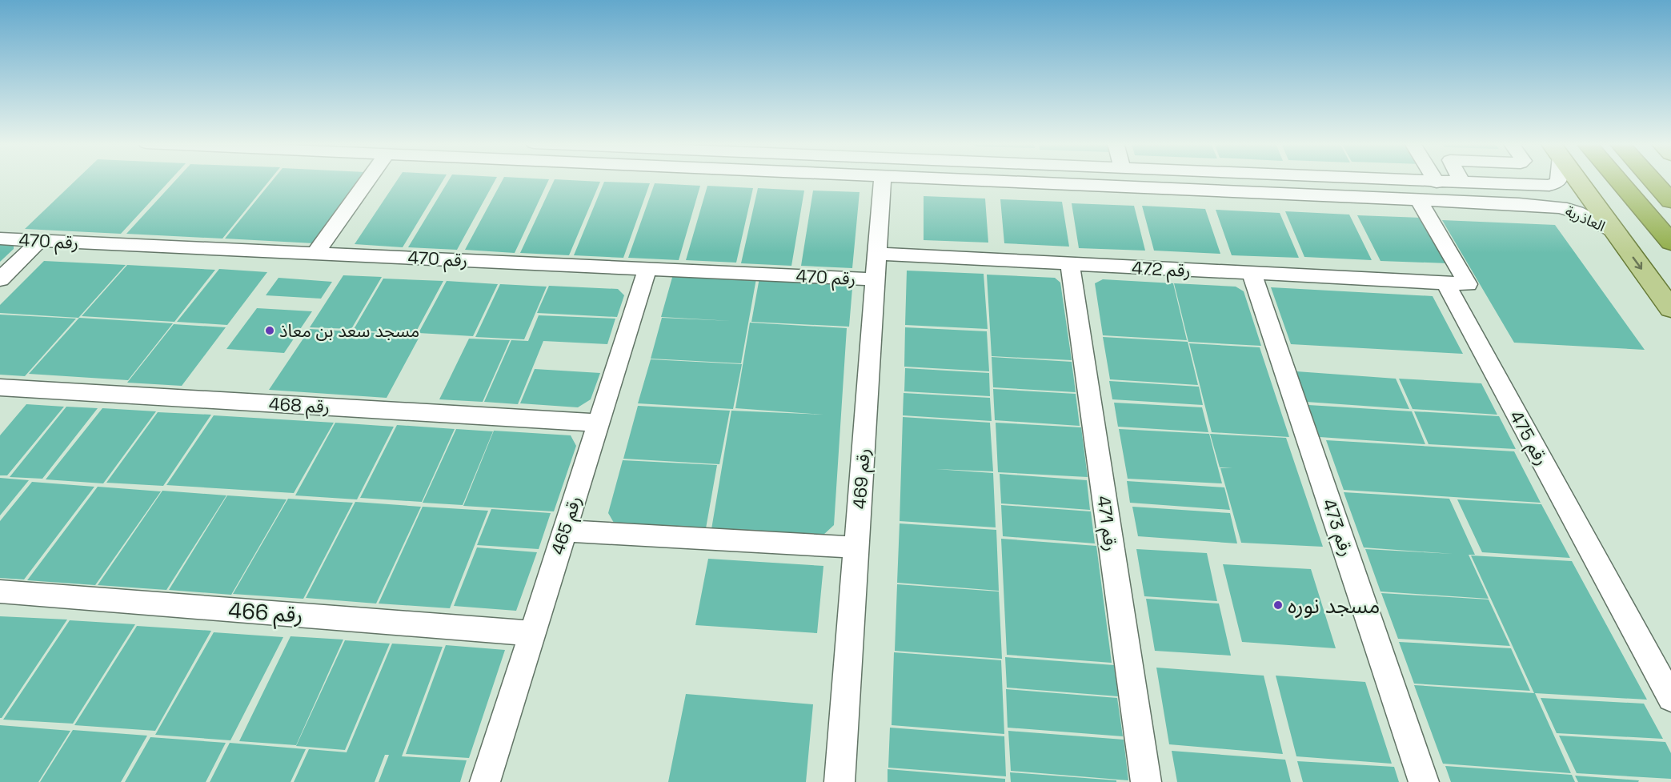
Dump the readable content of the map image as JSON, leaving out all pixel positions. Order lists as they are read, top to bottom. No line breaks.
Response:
{"streets":{"street":["العاذرية","رقم 470","رقم 472","رقم 468","رقم 475","رقم 469","رقم 471","رقم 465","رقم 473","رقم 466"]},"crossings":[["رقم 470","رقم 469"],["رقم 470","رقم 465"],["رقم 472","رقم 475"],["رقم 472","رقم 469"],["رقم 472","رقم 471"],["رقم 472","رقم 473"],["رقم 468","رقم 465"],["رقم 465","رقم 466"]],"places":["مسجد سعد بن معاذ","مسجد نوره"]}
